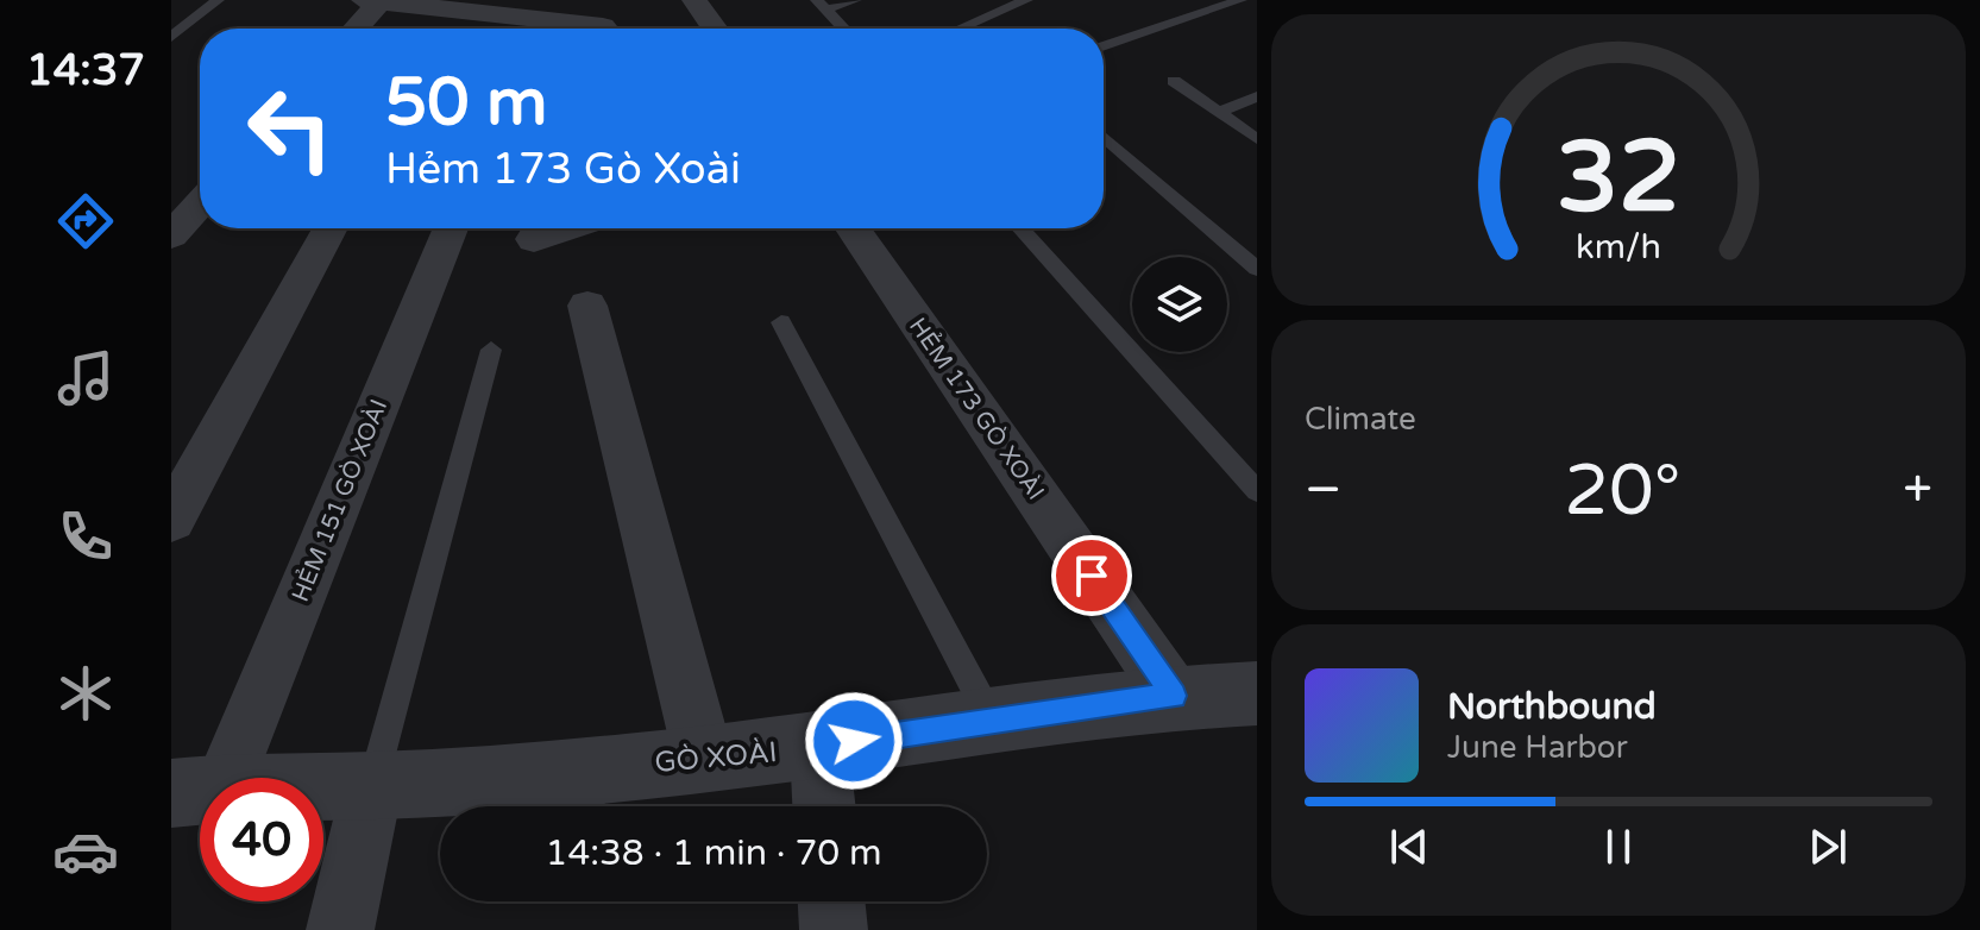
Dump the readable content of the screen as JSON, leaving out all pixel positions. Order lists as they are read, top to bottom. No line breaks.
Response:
{"streets":{"street":["HẺM 173 GÒ XOÀI","HẺM 151 GÒ XOÀI","GÒ XOÀI"]},"crossings":[["HẺM 173 GÒ XOÀI","GÒ XOÀI"],["HẺM 151 GÒ XOÀI","GÒ XOÀI"]],"page":{"tabs":"14:37","turn":["50 m","Hẻm 173 Gò Xoài"],"tile":"Climate","heat":["−","20°","+"],"song":["Northbound","June Harbor"],"limit":"40","trip":"14:38 · 1 min · 70 m","gauge":["32","km/h"]}}
